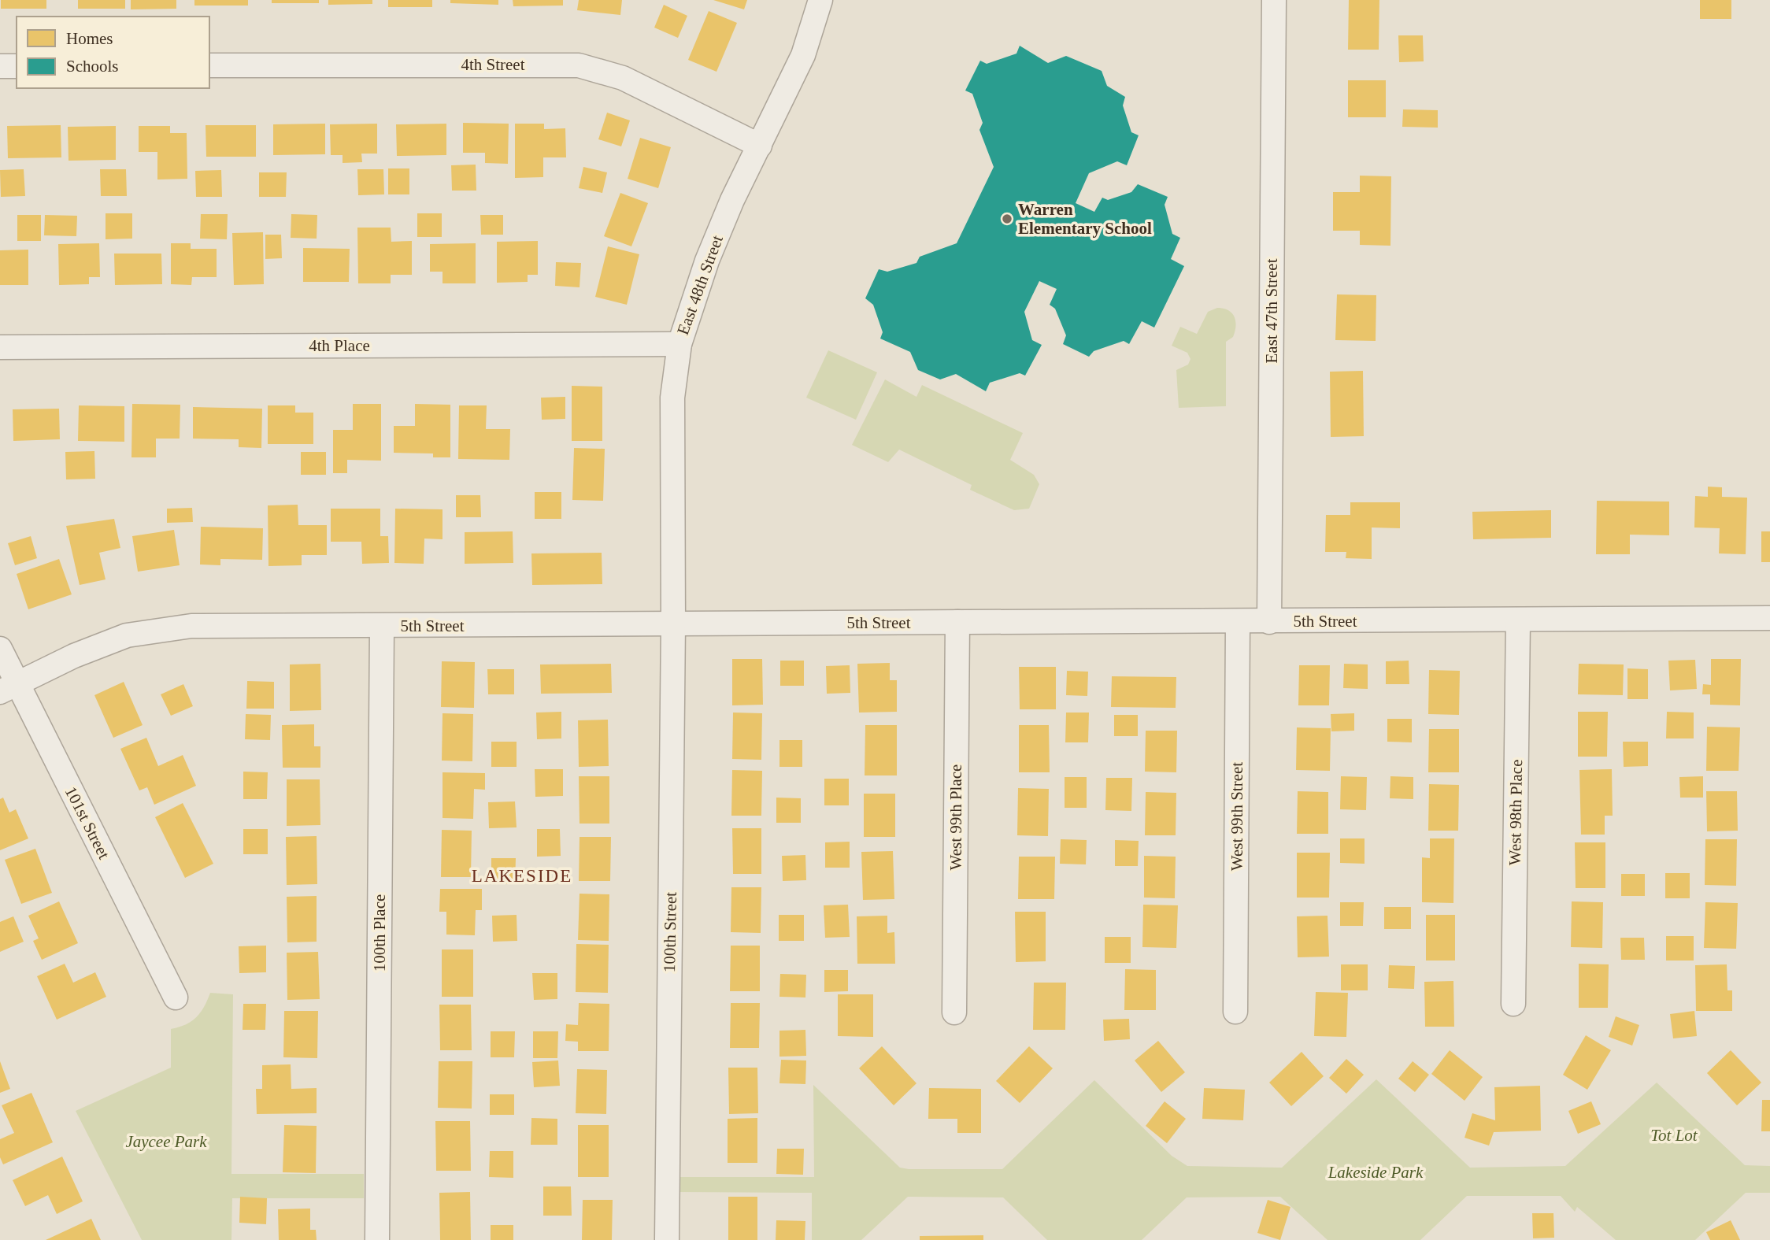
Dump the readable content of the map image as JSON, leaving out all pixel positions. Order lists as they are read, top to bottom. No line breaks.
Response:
{"streets":{"street":["4th Street","East 48th Street","East 47th Street","4th Place","5th Street","West 98th Place","West 99th Street","West 99th Place","101st Street","100th Street","100th Place"]},"crossings":[["4th Street","East 48th Street"],["East 48th Street","4th Place"],["East 48th Street","5th Street"],["East 48th Street","100th Street"],["East 47th Street","5th Street"],["5th Street","West 98th Place"],["5th Street","West 99th Street"],["5th Street","West 99th Place"],["5th Street","101st Street"],["5th Street","100th Street"],["5th Street","100th Place"]],"districts":["LAKESIDE"],"parks":["Tot Lot","Jaycee Park","Lakeside Park"],"places":["Warren Elementary School"],"legend":["Homes","Schools"]}
